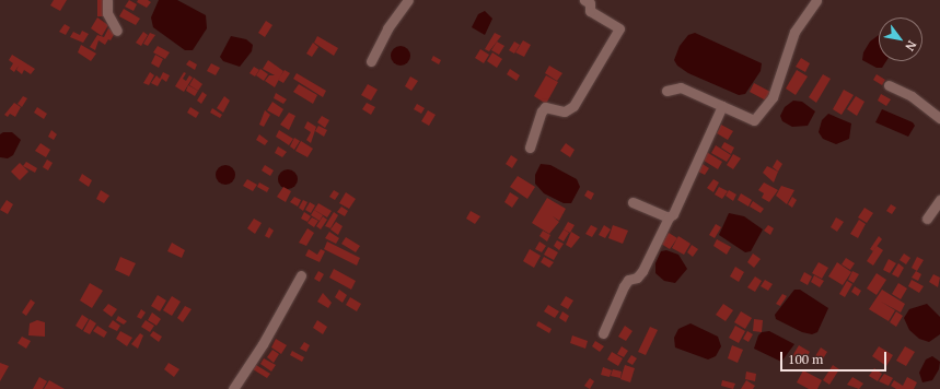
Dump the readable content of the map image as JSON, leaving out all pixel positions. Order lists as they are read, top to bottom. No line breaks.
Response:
{"scale_bar":"100 m","north":"bottom right"}
